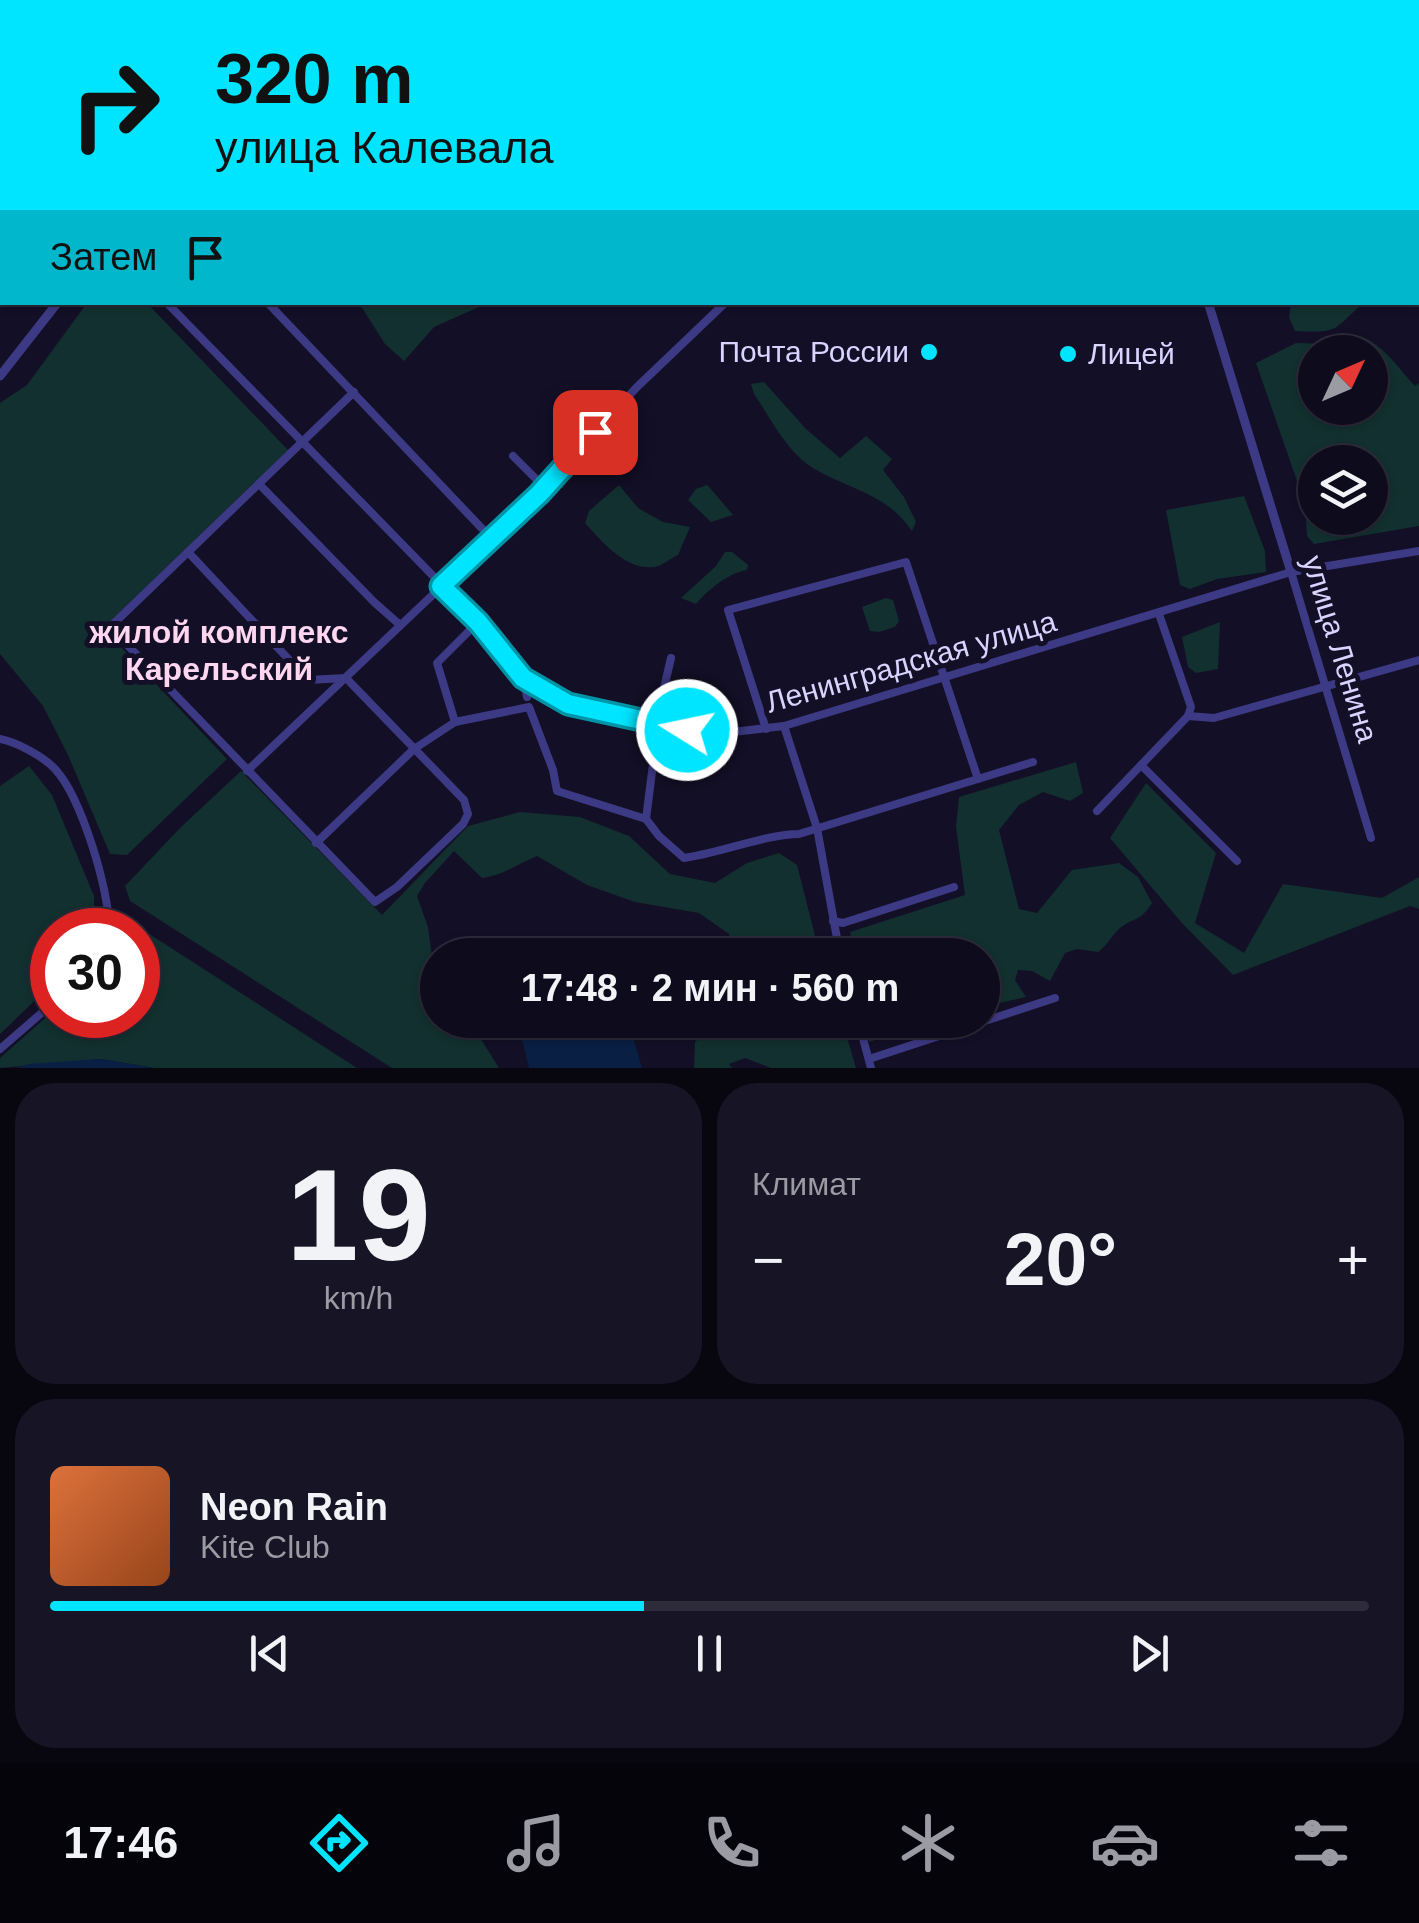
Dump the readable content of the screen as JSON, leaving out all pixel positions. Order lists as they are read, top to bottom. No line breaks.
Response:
{"streets":{"street":["улица Ленина","Ленинградская улица"]},"crossings":[["улица Ленина","Ленинградская улица"]],"districts":["жилой комплекс Карельский"],"places":["Почта России","Лицей"],"north":"top right","page":{"turn":["320 m","улица Калевала"],"then":"Затем","limit":"30","trip":"17:48 · 2 мин · 560 m","tile":[["19","km/h"],"Климат"],"heat":["−","20°","+"],"song":["Neon Rain","Kite Club"],"tabs":"17:46"}}
